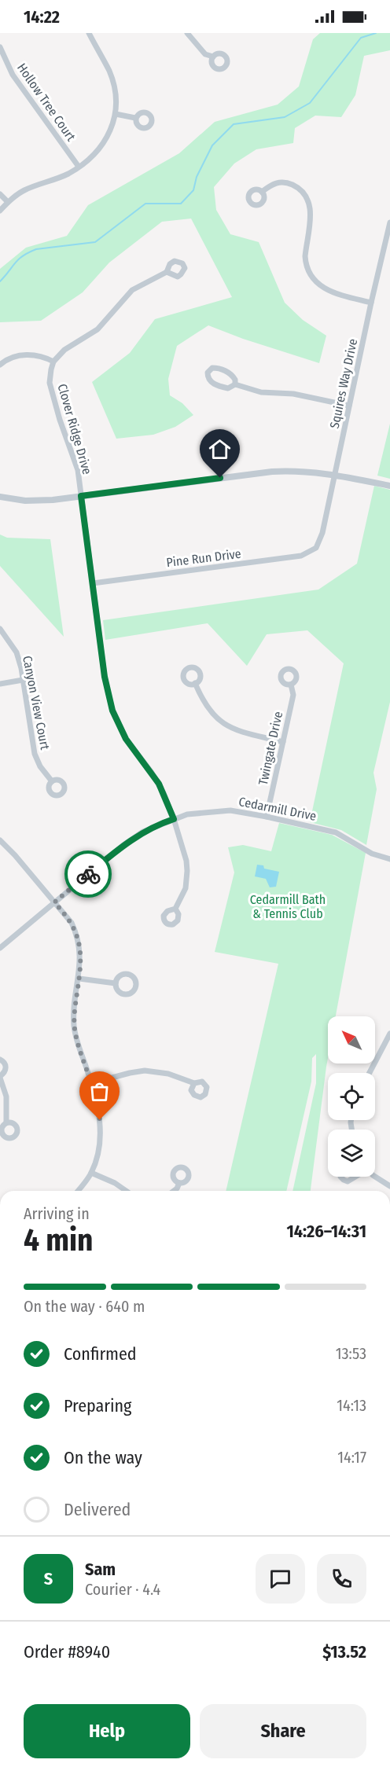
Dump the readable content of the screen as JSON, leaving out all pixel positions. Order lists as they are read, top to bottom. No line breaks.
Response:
{"streets":{"street":["Hollow Tree Court","Squires Way Drive","Clover Ridge Drive","Pine Run Drive","Canyon View Court","Twingate Drive","Cedarmill Drive"]},"crossings":[["Squires Way Drive","Pine Run Drive"],["Clover Ridge Drive","Pine Run Drive"],["Clover Ridge Drive","Cedarmill Drive"],["Twingate Drive","Cedarmill Drive"]],"parks":["Cedarmill Bath & Tennis Club"],"north":"top left","page":{"status":"14:22","heading":["4 min","Arriving in","14:26–14:31"],"panel":["Sam","Courier · 4.4","Order #8940","$13.52"],"bar":"On the way · 640 m","list":[["Confirmed","13:53"],["Preparing","14:13"],["On the way","14:17"],"Delivered"],"round":"S","buttons":["Help","Share"]}}
